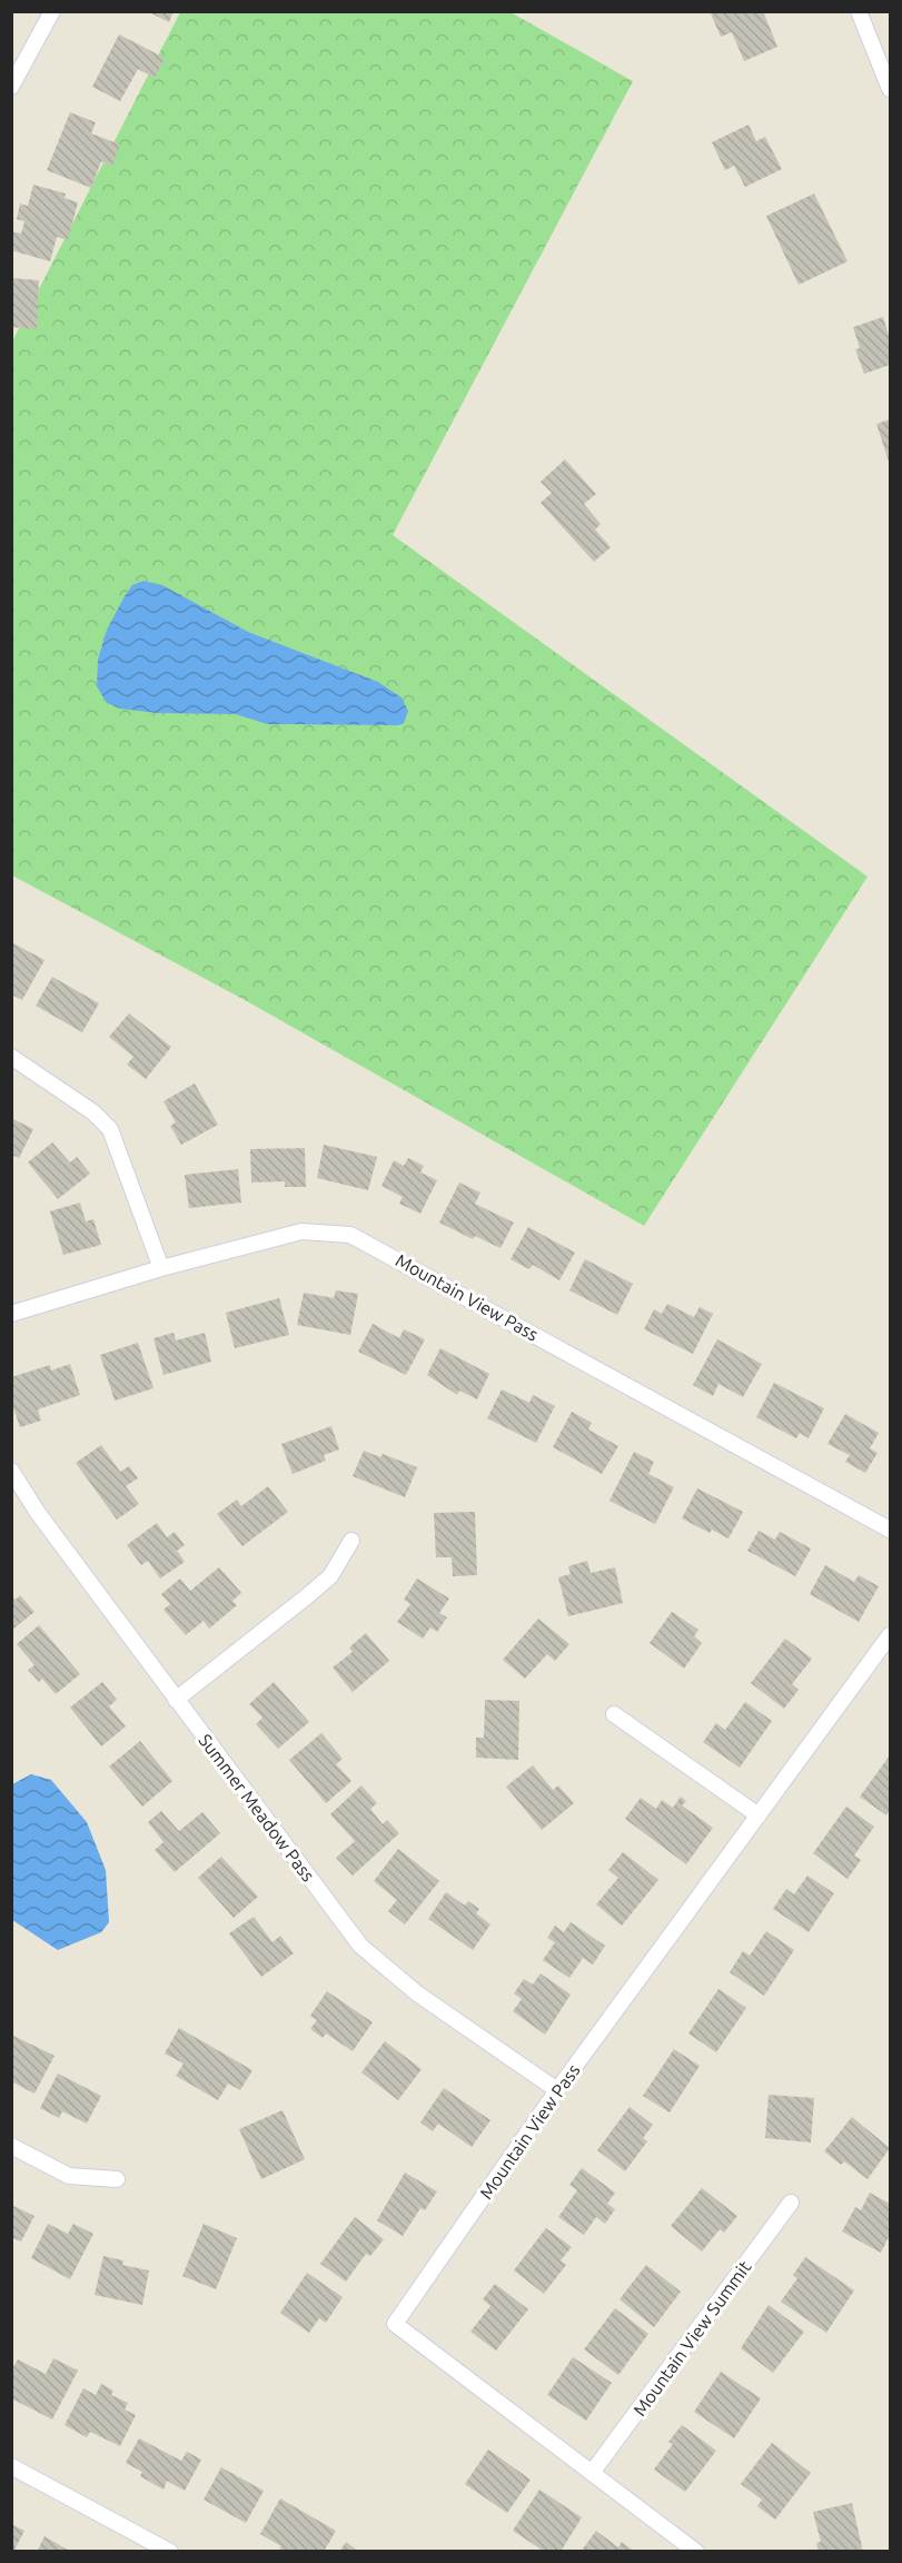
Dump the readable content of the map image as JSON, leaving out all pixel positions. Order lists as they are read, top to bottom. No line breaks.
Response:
{"streets":{"street":["Mountain View Pass","Summer Meadow Pass","Mountain View Summit"]},"crossings":[["Mountain View Pass","Summer Meadow Pass"],["Mountain View Pass","Mountain View Summit"]]}
